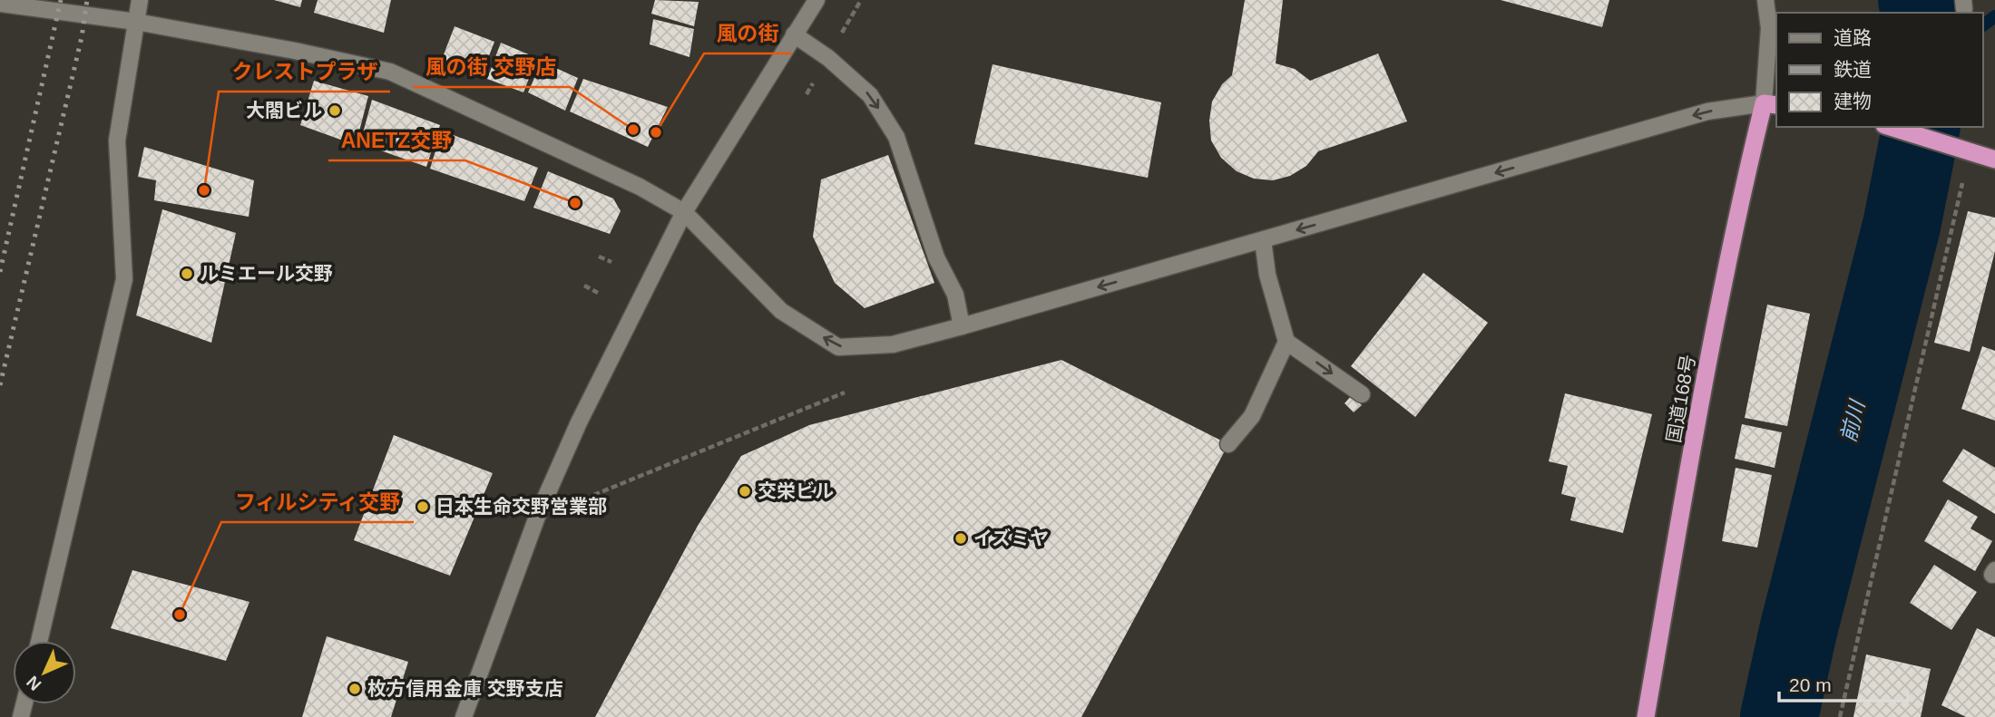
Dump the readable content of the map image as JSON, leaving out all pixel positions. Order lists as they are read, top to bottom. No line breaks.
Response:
{"streets":{"highway":["国道168号"]},"water":["前川"],"places":["大閤ビル","風の街 交野店","風の街","クレストプラザ","ANETZ交野","ルミエール交野","交栄ビル","日本生命交野営業部","イズミヤ","フィルシティ交野","枚方信用金庫 交野支店"],"legend":["道路","鉄道","建物"],"scale_bar":"20 m","north":"bottom left"}
